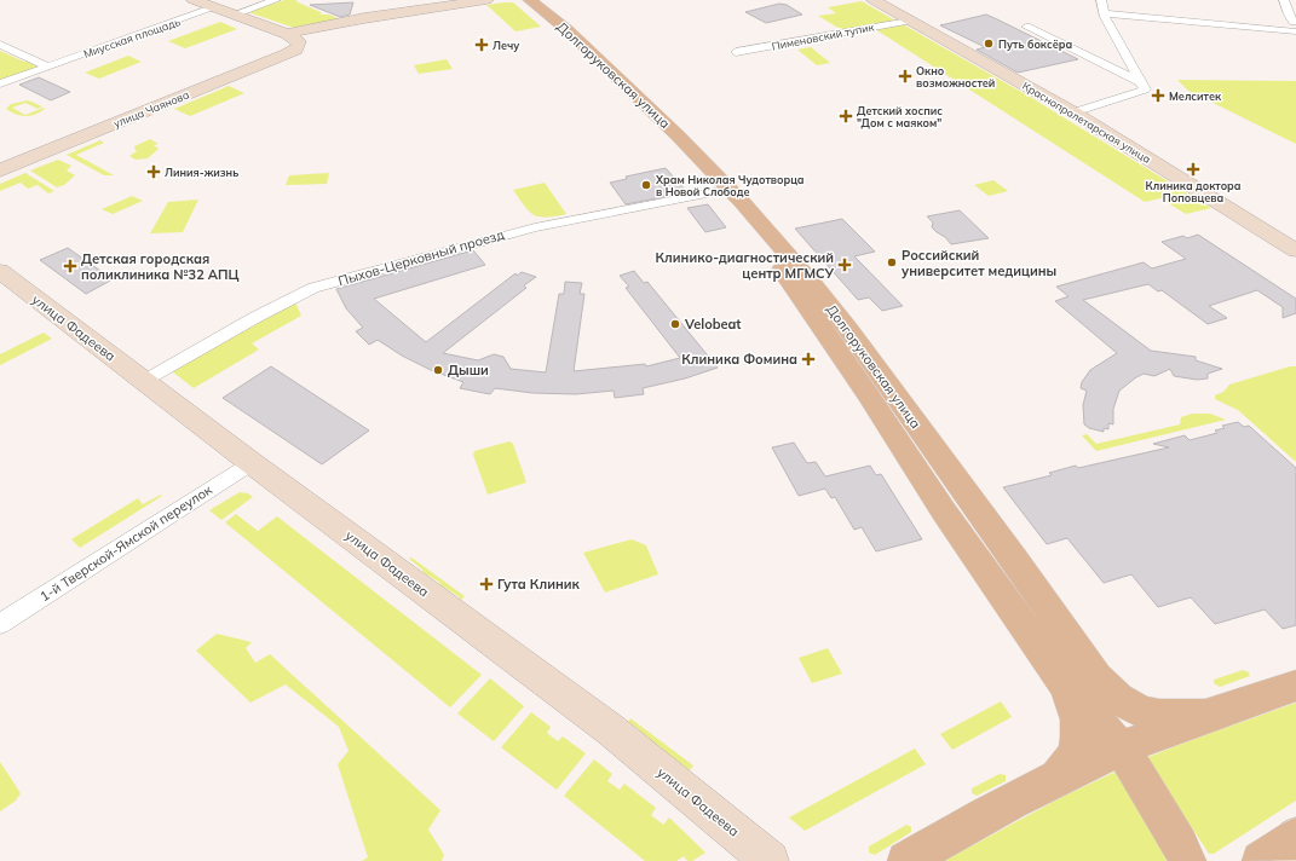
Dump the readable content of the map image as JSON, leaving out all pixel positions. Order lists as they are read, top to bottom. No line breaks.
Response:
{"streets":{"main road":["Долгоруковская улица"],"street":["Пименовский тупик","Миусская площадь","улица Чаянова","Краснопролетарская улица","Пыхов-Церковный проезд","улица Фадеева","1-й Тверской-Ямской переулок"]},"crossings":[["Пименовский тупик","Краснопролетарская улица"],["Долгоруковская улица","Пыхов-Церковный проезд"],["Пыхов-Церковный проезд","улица Фадеева"],["улица Фадеева","1-й Тверской-Ямской переулок"]],"places":{"other":["Путь боксёра","Храм Николая Чудотворца в Новой Слободе","Российский университет медицины","Velobeat","Дыши"],"health":["Лечу","Окно возможностей","Мелситек","Детский хоспис \"Дом с маяком\"","Клиника доктора Поповцева","Линия-жизнь","Клинико-диагностический центр МГМСУ","Детская городская поликлиника №32 АПЦ","Клиника Фомина","Гута Клиник"]}}
